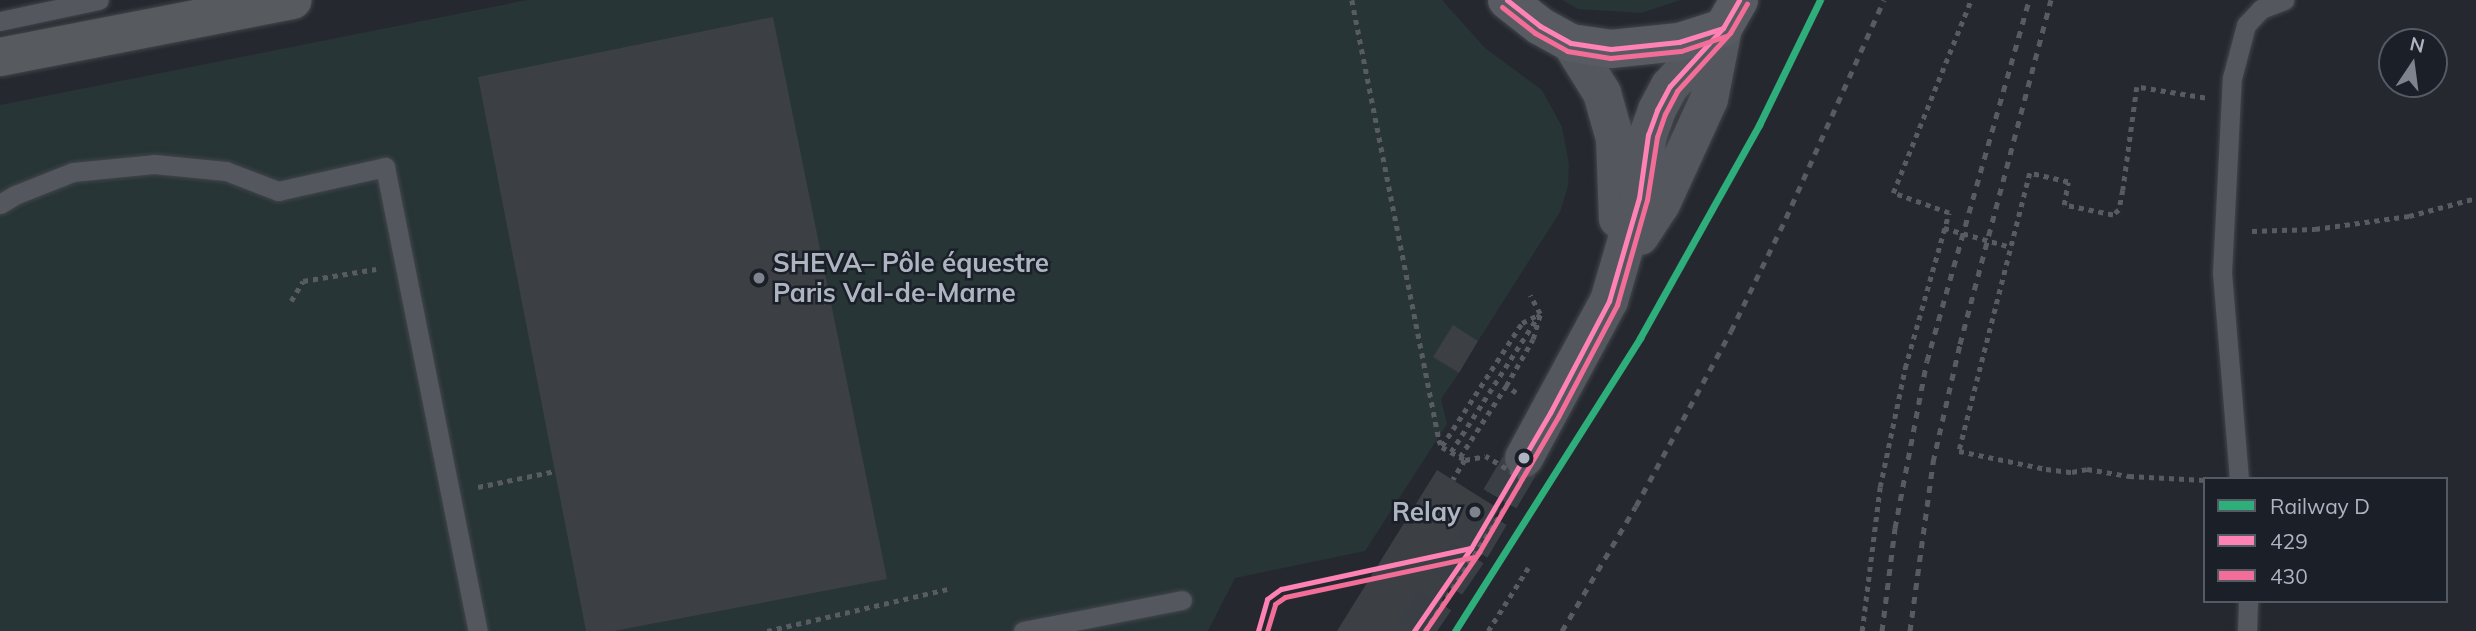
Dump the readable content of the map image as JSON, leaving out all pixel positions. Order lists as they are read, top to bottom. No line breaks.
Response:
{"places":["SHEVA– Pôle équestre Paris Val-de-Marne","Relay"],"lines":["rail line D","transit line 429","transit line 430"],"legend":["Railway D","429","430"],"north":"top"}
